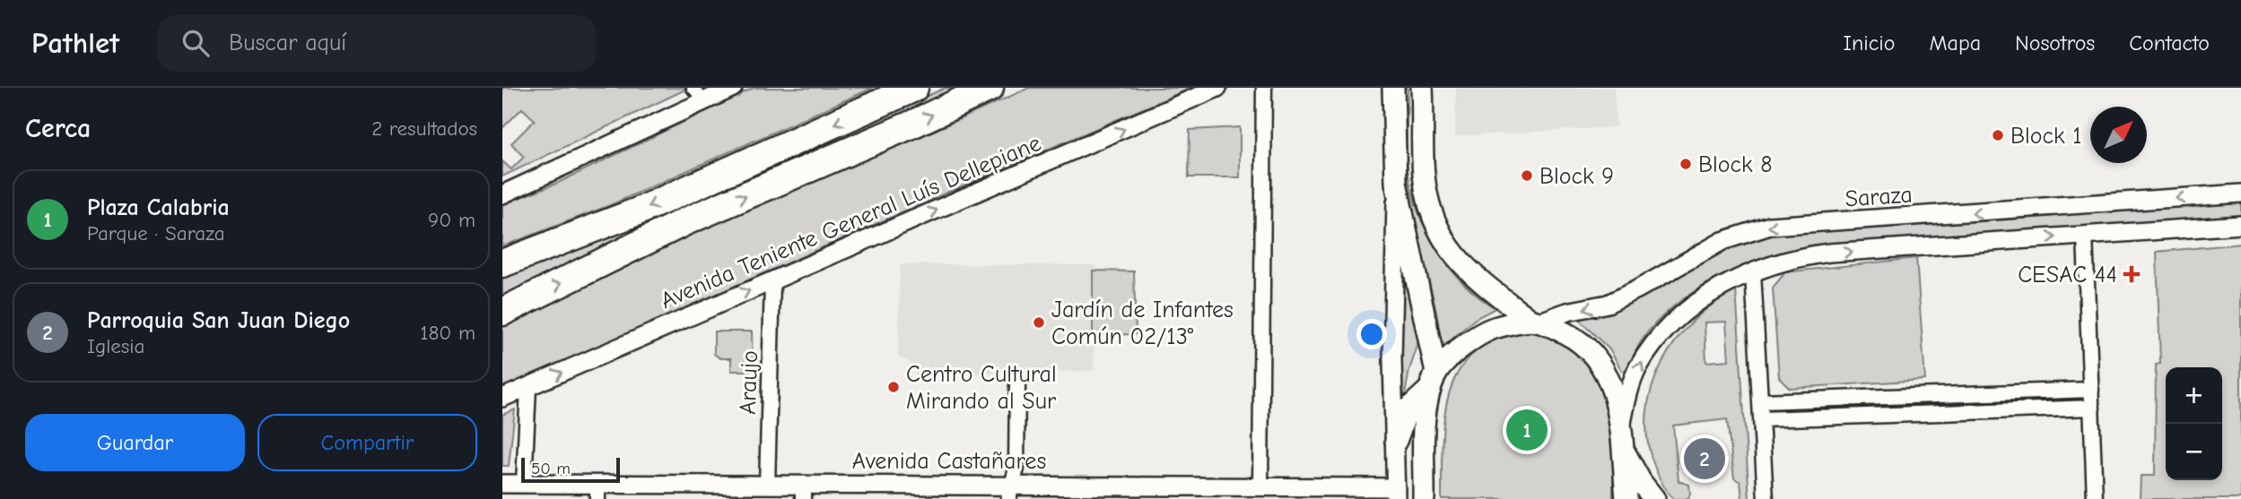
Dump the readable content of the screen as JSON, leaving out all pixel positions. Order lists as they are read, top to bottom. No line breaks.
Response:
{"streets":{"street":["Saraza","Avenida Teniente General Luís Dellepiane","Araujo","Avenida Castañares"]},"crossings":[["Avenida Teniente General Luís Dellepiane","Araujo"],["Araujo","Avenida Castañares"]],"one_way":["Avenida Teniente General Luís Dellepiane"],"places":{"other":["Block 1","Block 8","Block 9","Jardín de Infantes Común 02/13°","Centro Cultural Mirando al Sur"],"health":["CESAC 44"]},"scale_bar":"50 m","north":"top right","page":{"header":"Pathlet","search":"Buscar aquí","nav":["Inicio","Mapa","Nosotros","Contacto"],"heading":["Cerca","2 resultados"],"list":[{"mark":"1","name":"Plaza Calabria","note":"Parque · Saraza","value":"90 m"},{"mark":"2","name":"Parroquia San Juan Diego","note":"Iglesia","value":"180 m"}],"map_buttons":["+","−"],"buttons":["Guardar","Compartir"],"pins":["1","2"],"scale":"50 m"}}
